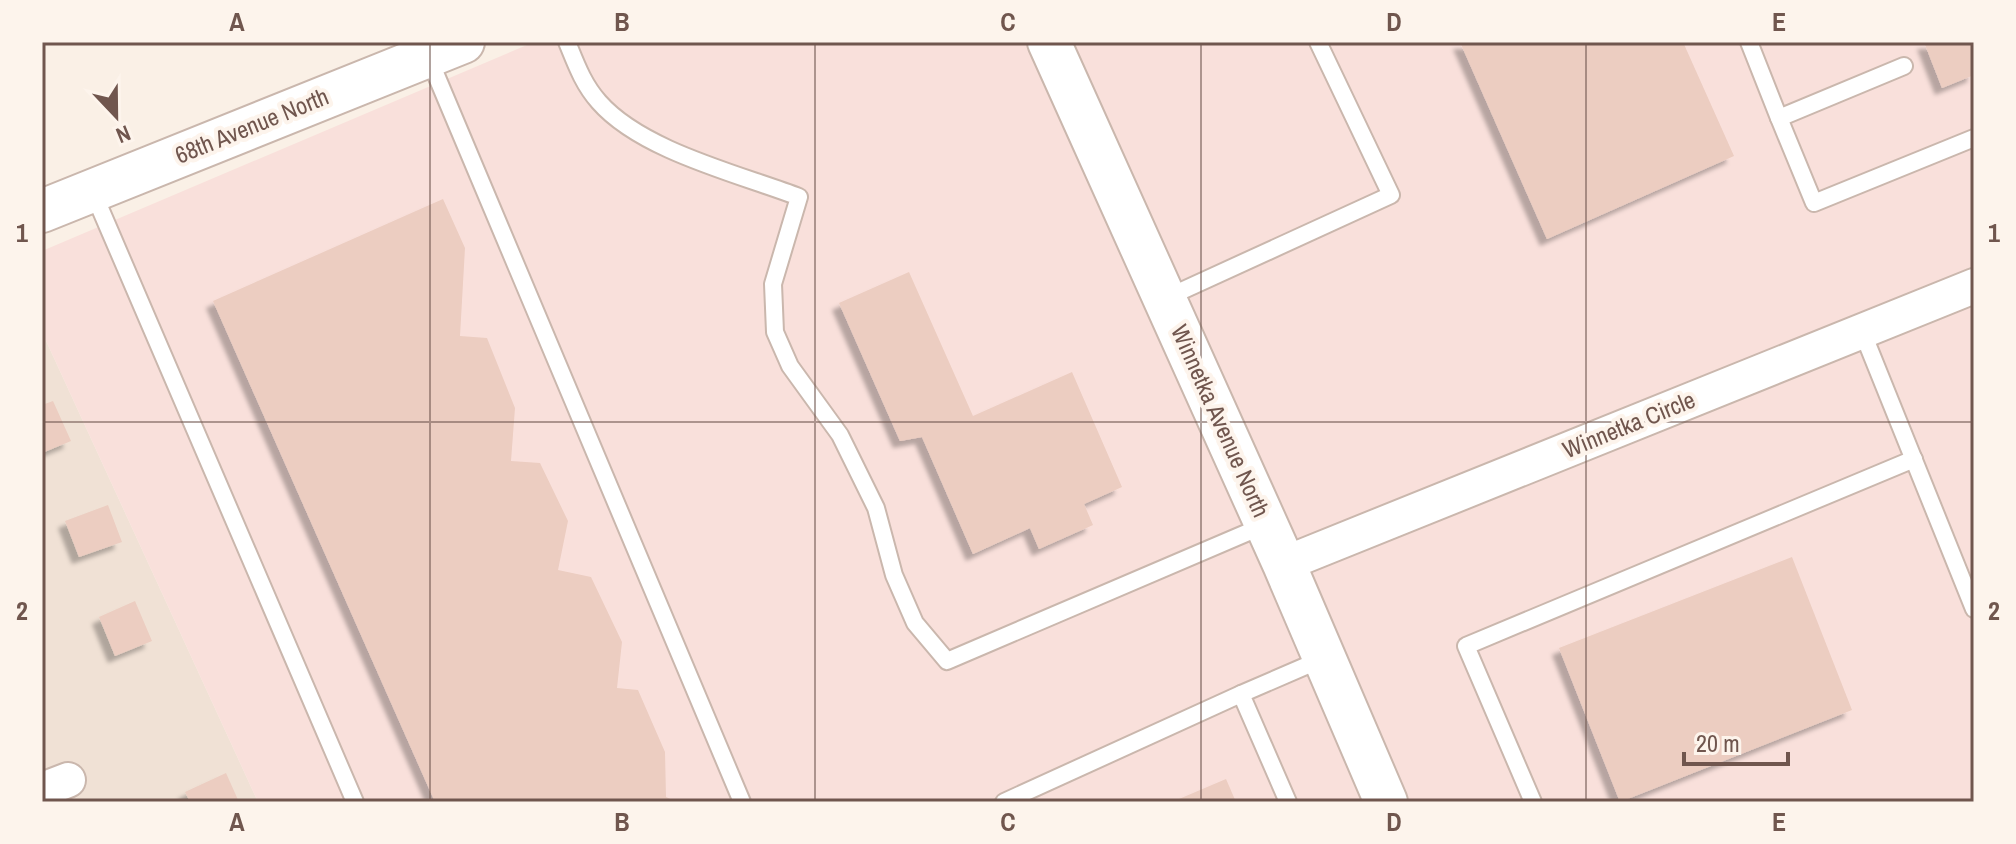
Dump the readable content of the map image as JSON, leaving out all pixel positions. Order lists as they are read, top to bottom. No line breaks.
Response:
{"streets":{"street":["68th Avenue North","Winnetka Avenue North","Winnetka Circle"]},"crossings":[["Winnetka Avenue North","Winnetka Circle"]],"scale_bar":"20 m","north":"bottom","grid":{"columns":["A","B","C","D","E"],"rows":["1","2"]}}
